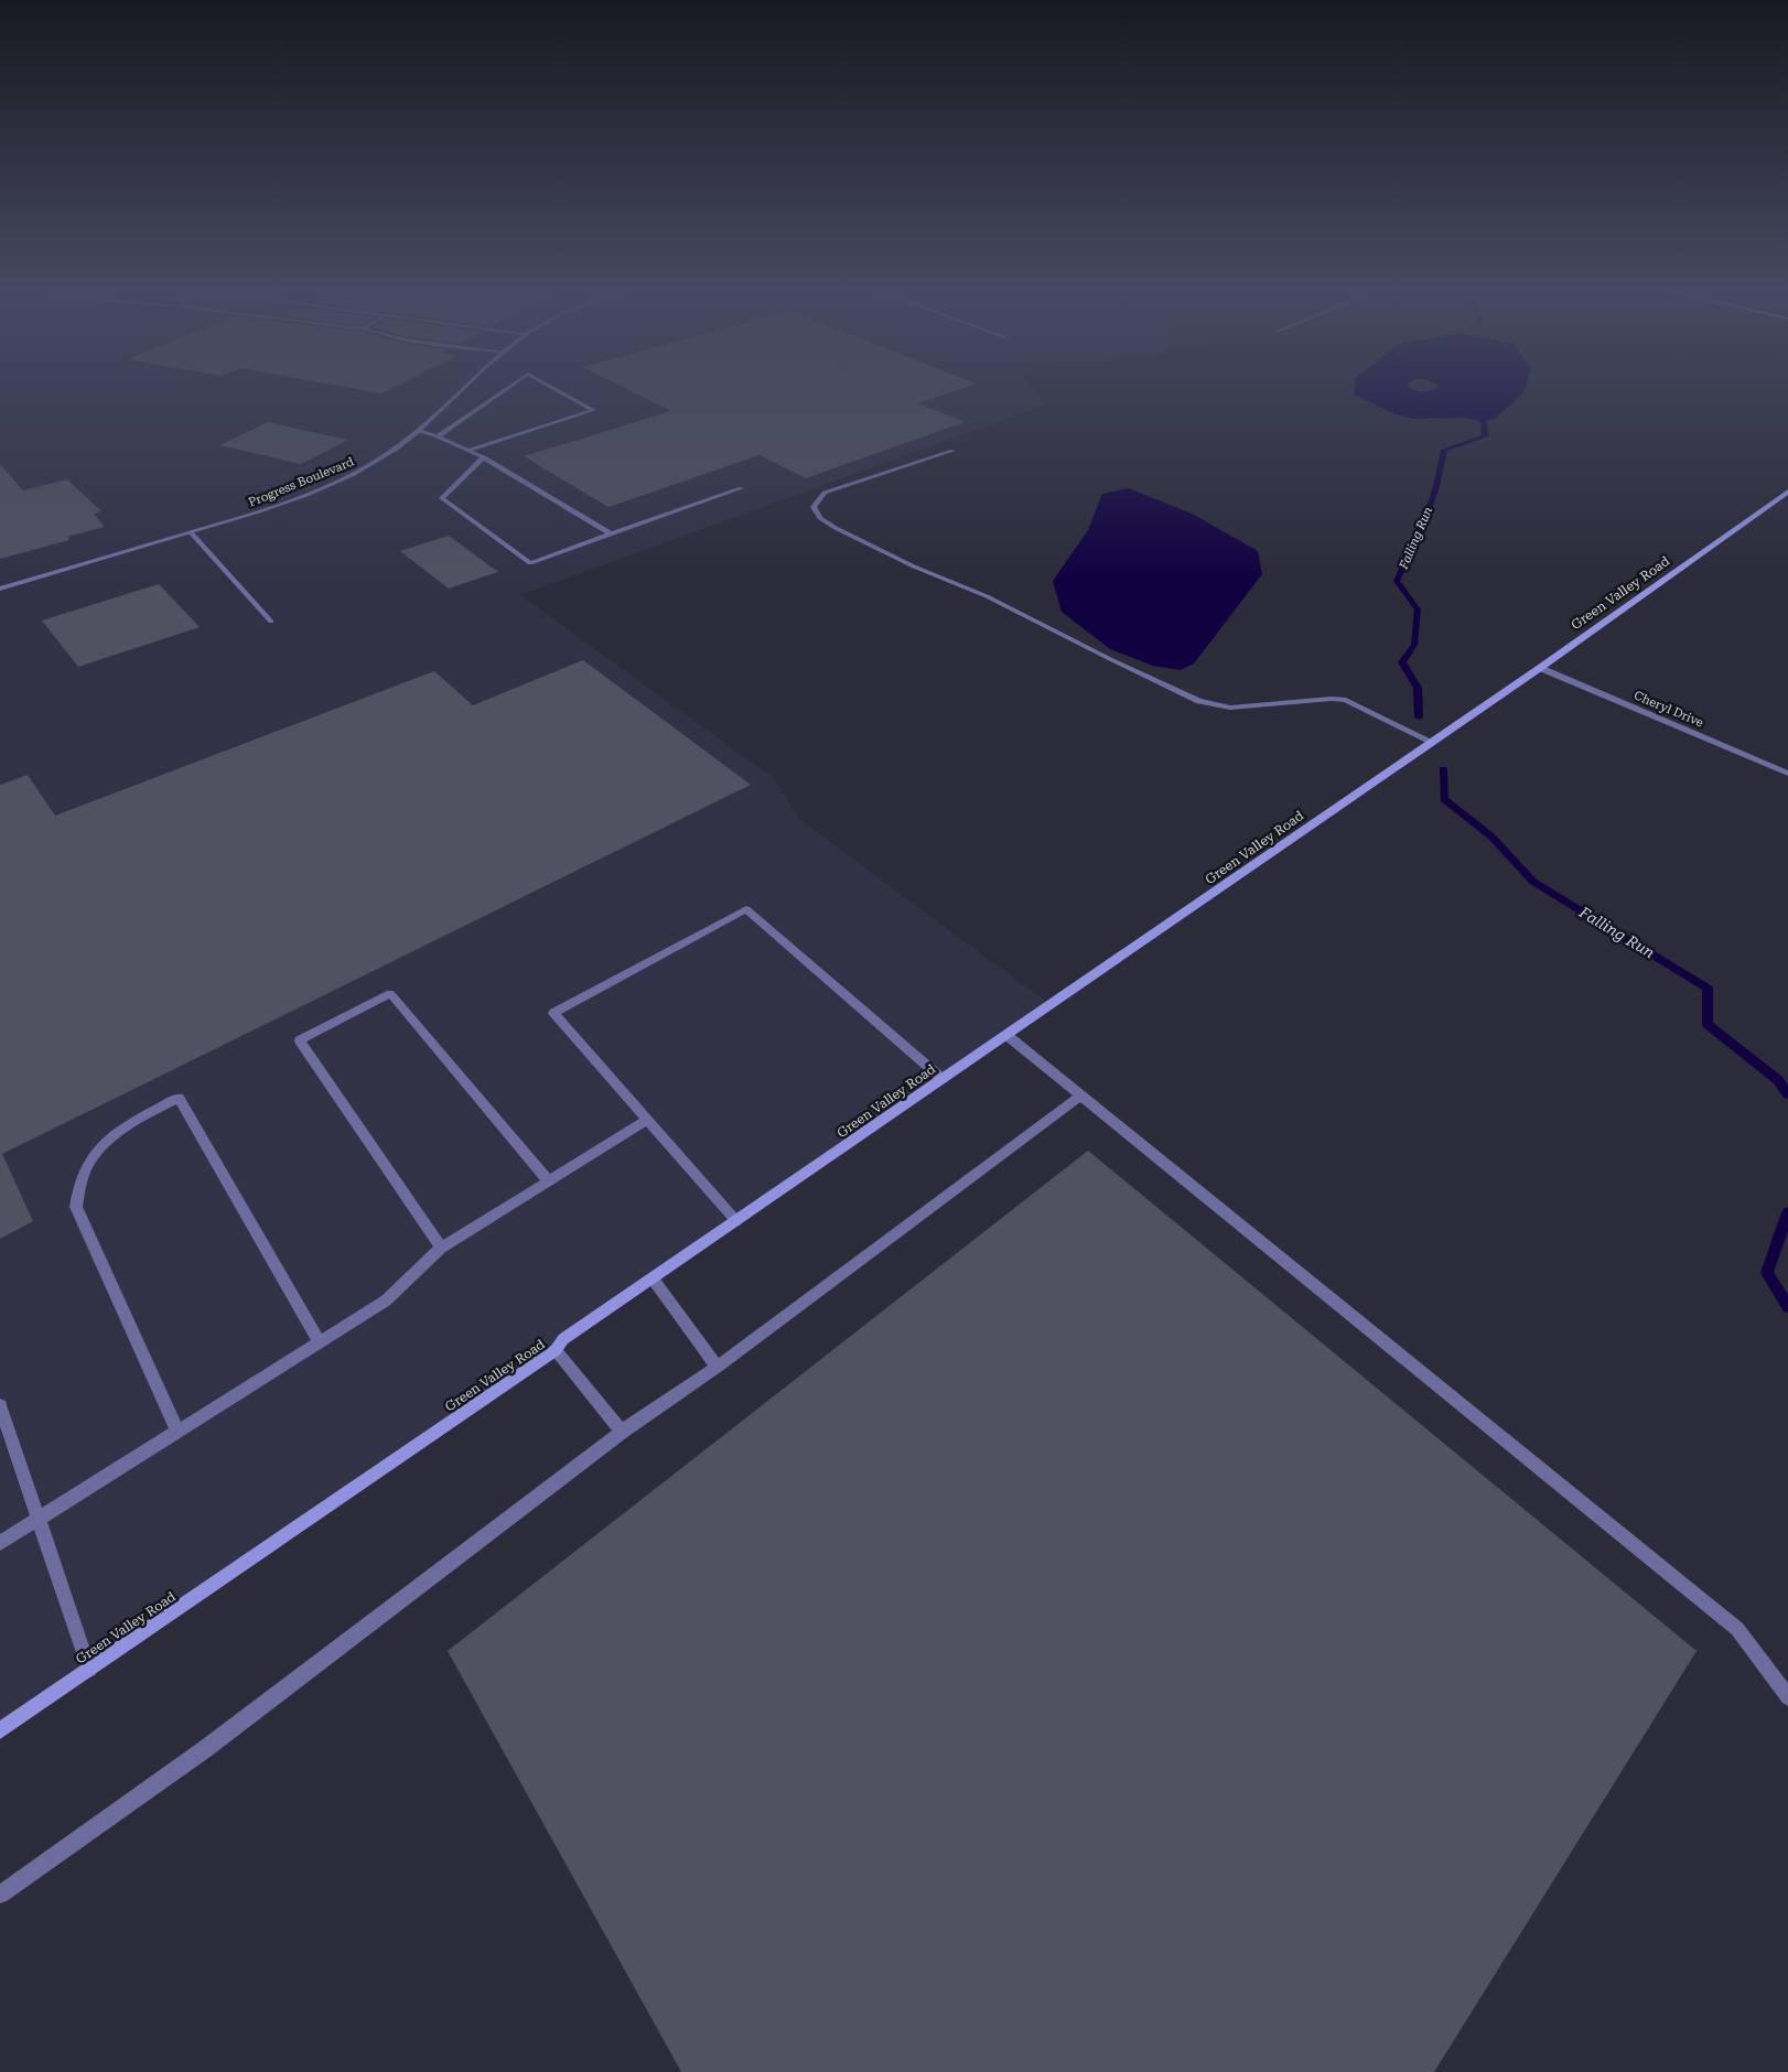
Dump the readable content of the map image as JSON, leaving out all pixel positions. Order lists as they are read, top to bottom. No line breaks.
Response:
{"streets":{"street":["Progress Boulevard","Green Valley Road","Cheryl Drive"]},"crossings":[["Green Valley Road","Cheryl Drive"]],"water":["Falling Run"]}
